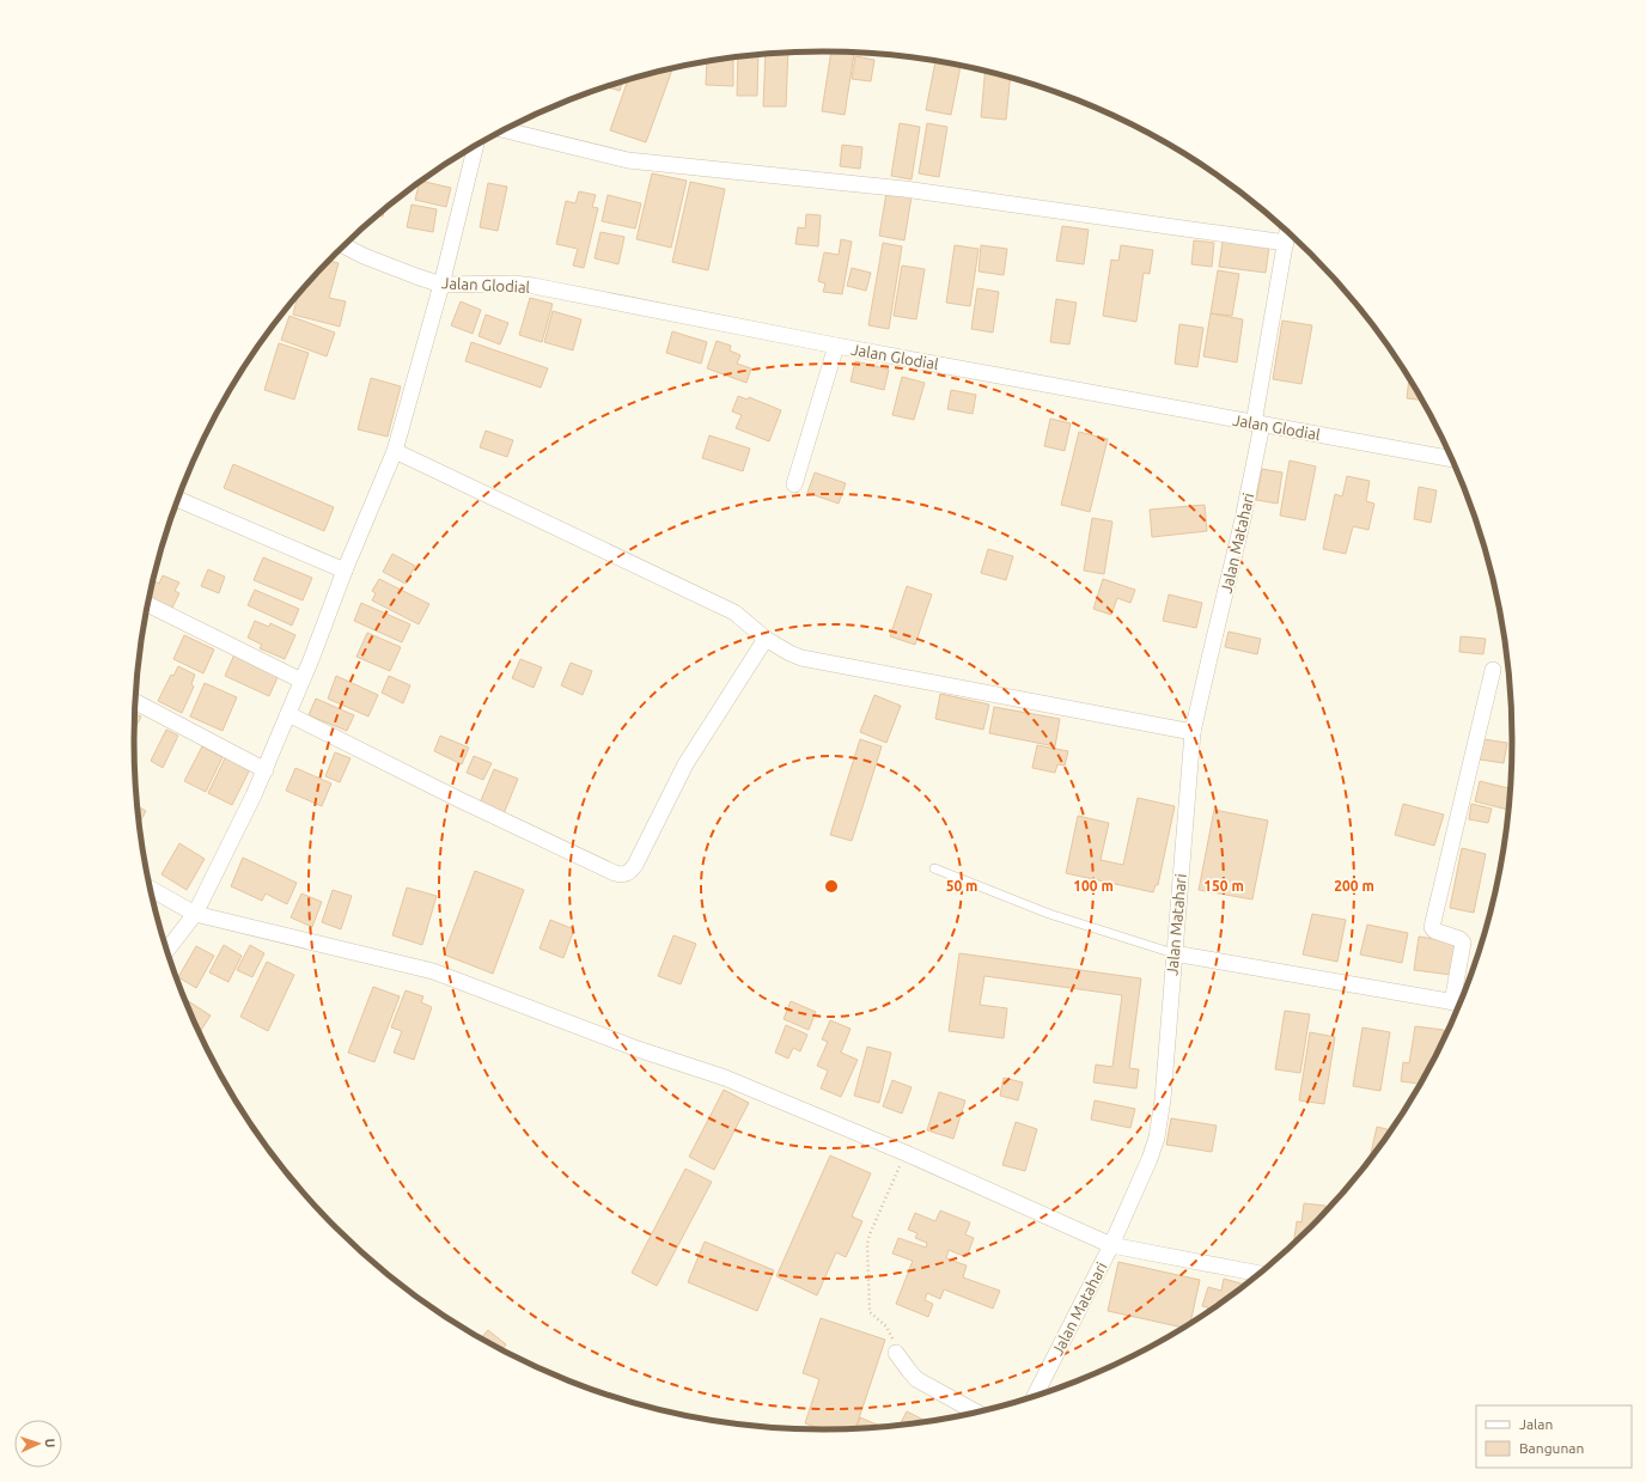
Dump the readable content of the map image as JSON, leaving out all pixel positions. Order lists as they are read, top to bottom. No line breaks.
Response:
{"streets":{"street":["Jalan Glodial","Jalan Matahari"]},"crossings":[["Jalan Glodial","Jalan Matahari"]],"legend":["Jalan","Bangunan"],"north":"right","rings":["50 m","100 m","150 m","200 m"]}
